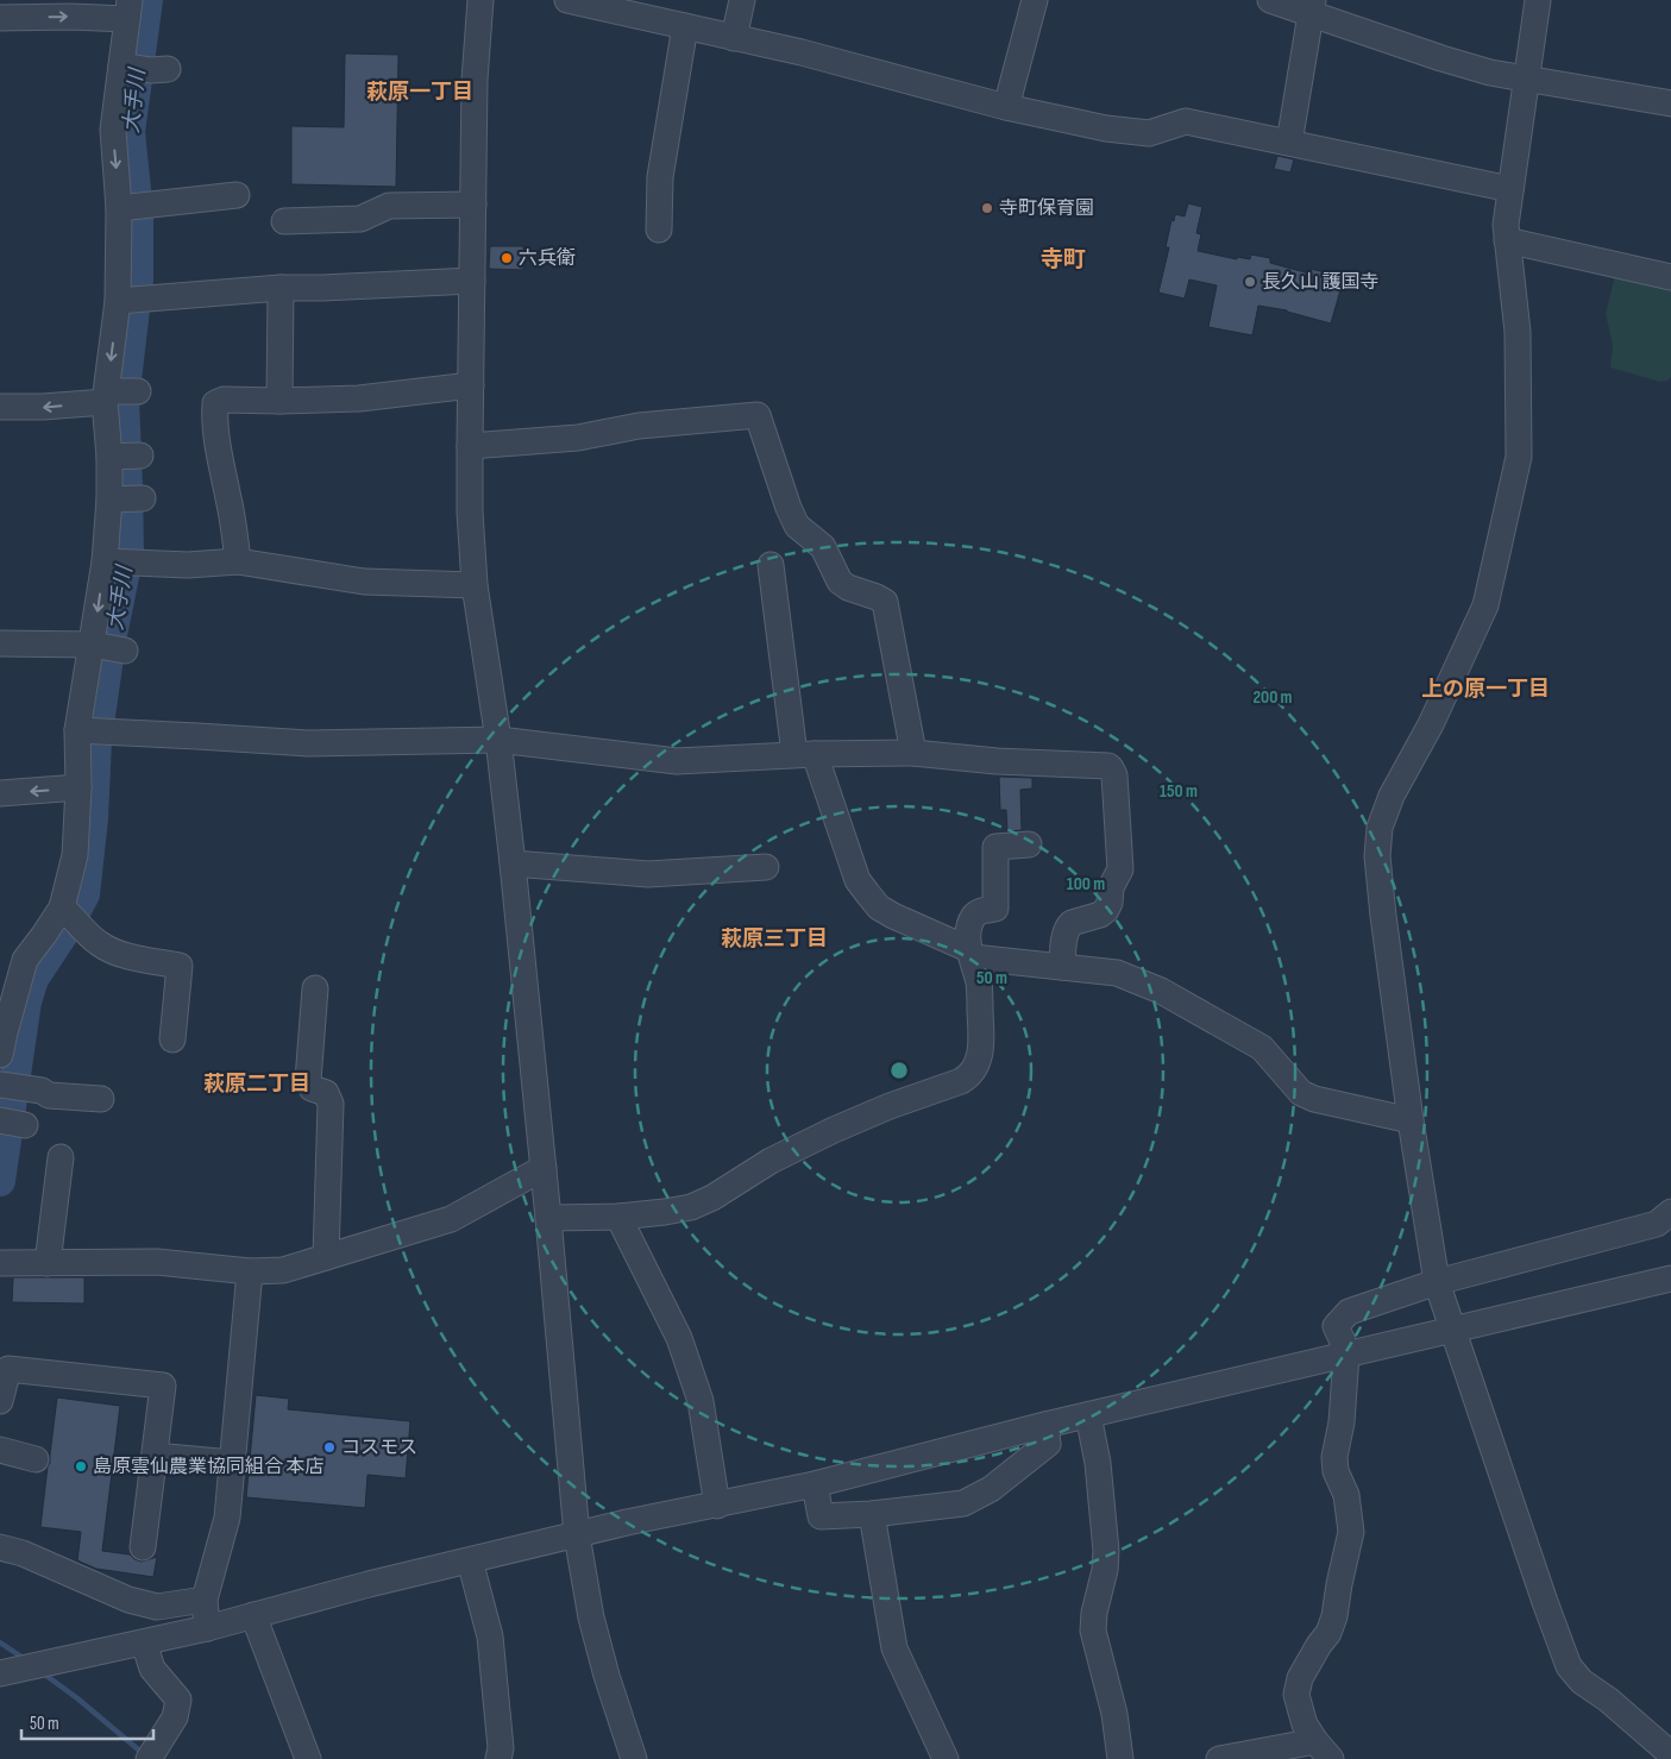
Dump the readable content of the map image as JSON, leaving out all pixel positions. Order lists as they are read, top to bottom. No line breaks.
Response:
{"districts":["萩原一丁目","寺町","上の原一丁目","萩原三丁目","萩原二丁目"],"water":["大手川"],"places":["寺町保育園","六兵衛","長久山 護国寺","コスモス","島原雲仙農業協同組合 本店"],"scale_bar":"50 m","rings":["200 m","150 m","100 m","50 m"]}
